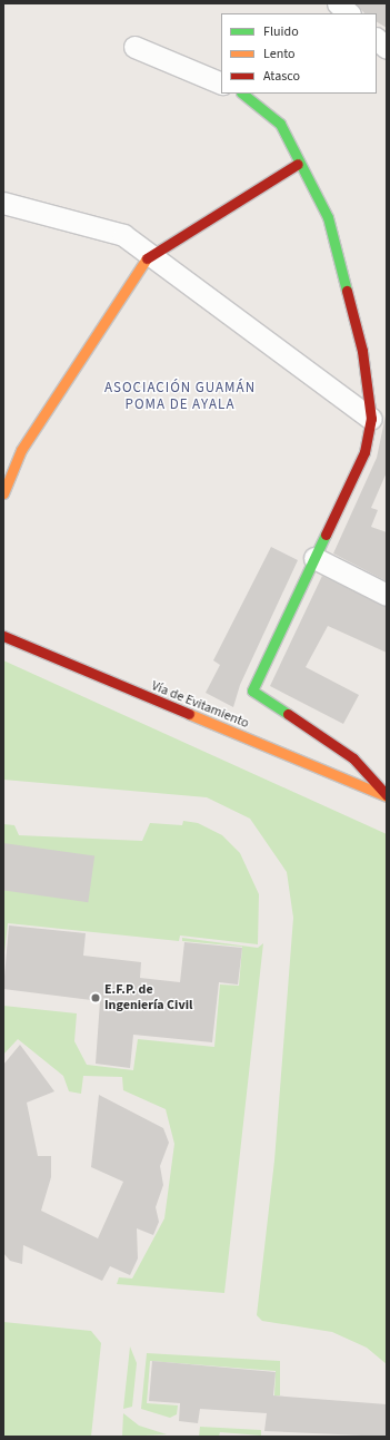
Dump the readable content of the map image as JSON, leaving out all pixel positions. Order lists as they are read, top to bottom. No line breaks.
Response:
{"streets":{"main road":["Vía de Evitamiento"]},"districts":["ASOCIACIÓN GUAMÁN POMA DE AYALA"],"places":["E.F.P. de Ingeniería Civil"],"legend":["Fluido","Lento","Atasco"]}
